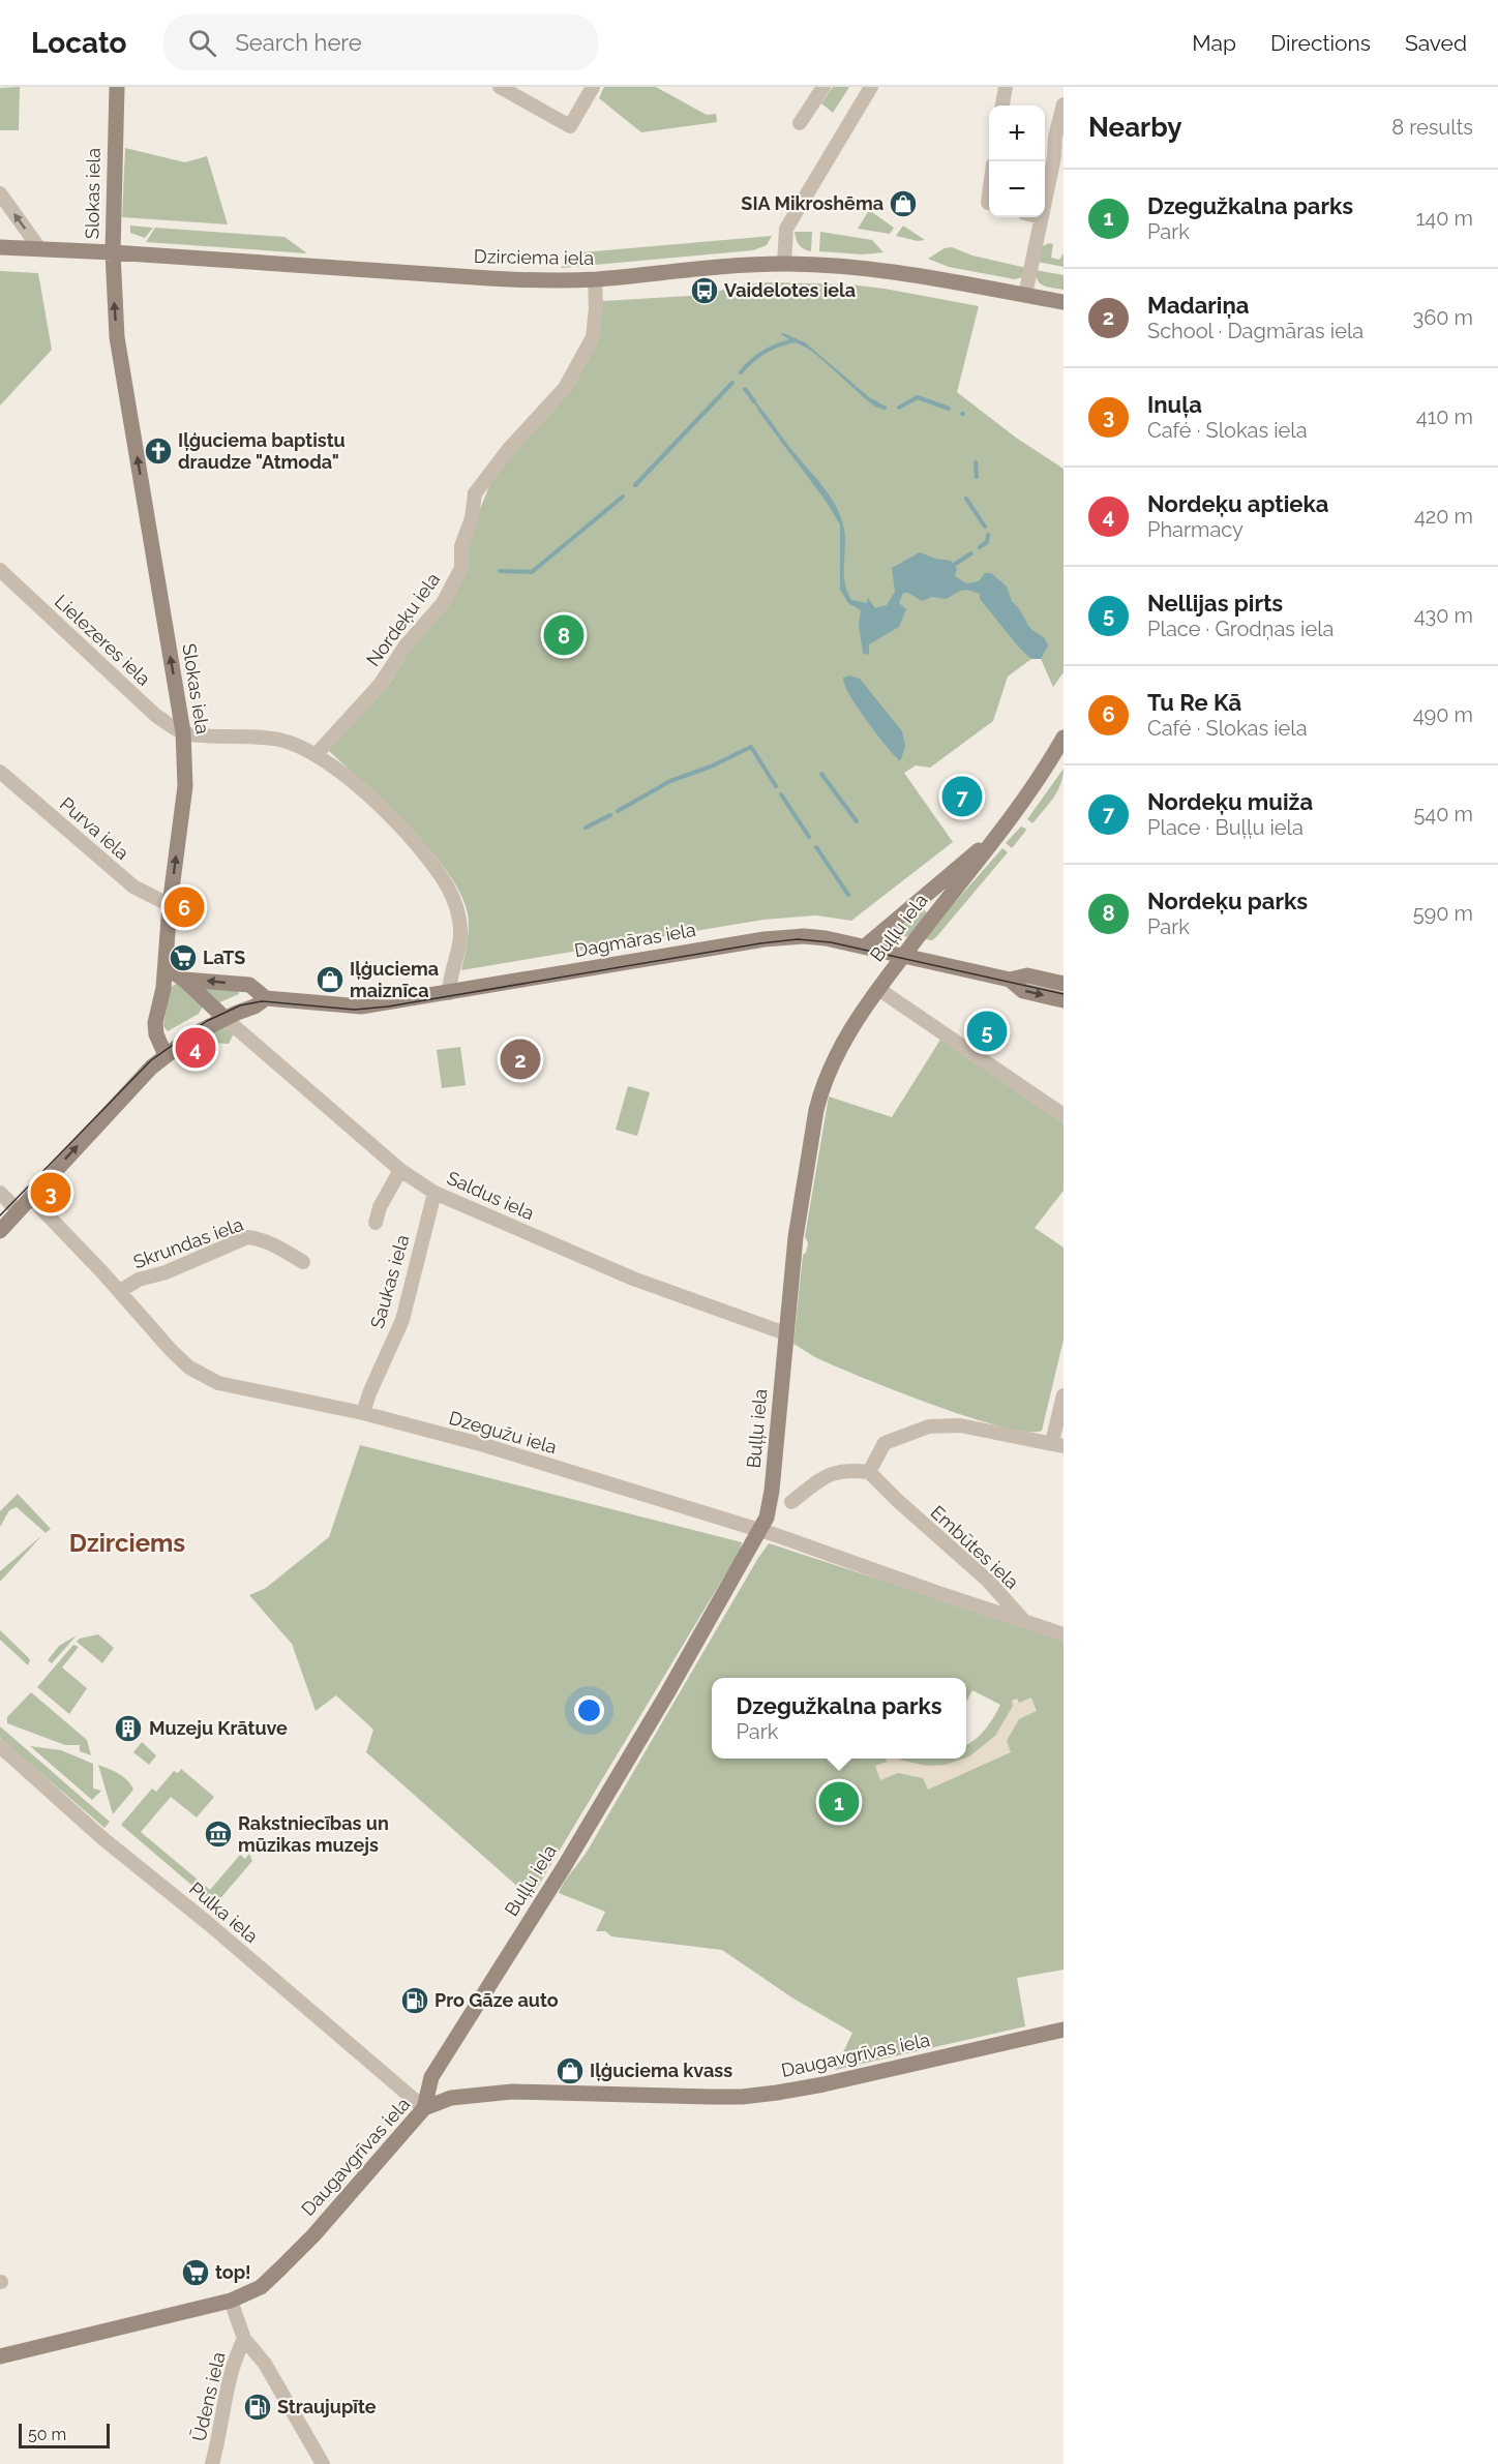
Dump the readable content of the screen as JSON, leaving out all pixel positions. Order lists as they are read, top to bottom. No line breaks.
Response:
{"streets":{"street":["Slokas iela","Dzirciema iela","Nordeķu iela","Lielezeres iela","Purva iela","Buļļu iela","Dagmāras iela","Saldus iela","Skrundas iela","Saukas iela","Dzegužu iela","Embūtes iela","Pulka iela","Daugavgrīvas iela","Ūdens iela"]},"crossings":[["Slokas iela","Dzirciema iela"],["Slokas iela","Lielezeres iela"],["Slokas iela","Purva iela"],["Slokas iela","Dagmāras iela"],["Dzirciema iela","Nordeķu iela"],["Buļļu iela","Dagmāras iela"],["Buļļu iela","Saldus iela"],["Buļļu iela","Dzegužu iela"],["Buļļu iela","Pulka iela"],["Buļļu iela","Daugavgrīvas iela"],["Saldus iela","Saukas iela"],["Skrundas iela","Dzegužu iela"],["Saukas iela","Dzegužu iela"],["Dzegužu iela","Embūtes iela"],["Pulka iela","Daugavgrīvas iela"]],"one_way":["Slokas iela"],"districts":["Dzirciems"],"places":{"shop":["SIA Mikroshēma","Iļģuciema maiznīca","Iļģuciema kvass"],"bus stop":["Vaidelotes iela"],"church":["Iļģuciema baptistu draudze \"Atmoda\""],"supermarket":["LaTS","top!"],"building":["Muzeju Krātuve"],"museum":["Rakstniecības un mūzikas muzejs"],"fuel station":["Pro Gāze auto","Straujupīte"]},"scale_bar":"50 m","page":{"header":"Locato","search":"Search here","nav":["Map","Directions","Saved"],"heading":["Nearby","8 results"],"map_buttons":["+","−"],"list":[{"mark":"1","name":"Dzegužkalna parks","note":"Park","value":"140 m"},{"mark":"2","name":"Madariņa","note":"School · Dagmāras iela","value":"360 m"},{"mark":"3","name":"Inuļa","note":"Café · Slokas iela","value":"410 m"},{"mark":"4","name":"Nordeķu aptieka","note":"Pharmacy","value":"420 m"},{"mark":"5","name":"Nellijas pirts","note":"Place · Grodņas iela","value":"430 m"},{"mark":"6","name":"Tu Re Kā","note":"Café · Slokas iela","value":"490 m"},{"mark":"7","name":"Nordeķu muiža","note":"Place · Buļļu iela","value":"540 m"},{"mark":"8","name":"Nordeķu parks","note":"Park","value":"590 m"}],"pins":["8","7","6","5","4","2","3","1"],"popup":["Dzegužkalna parks","Park"],"scale":"50 m"}}
